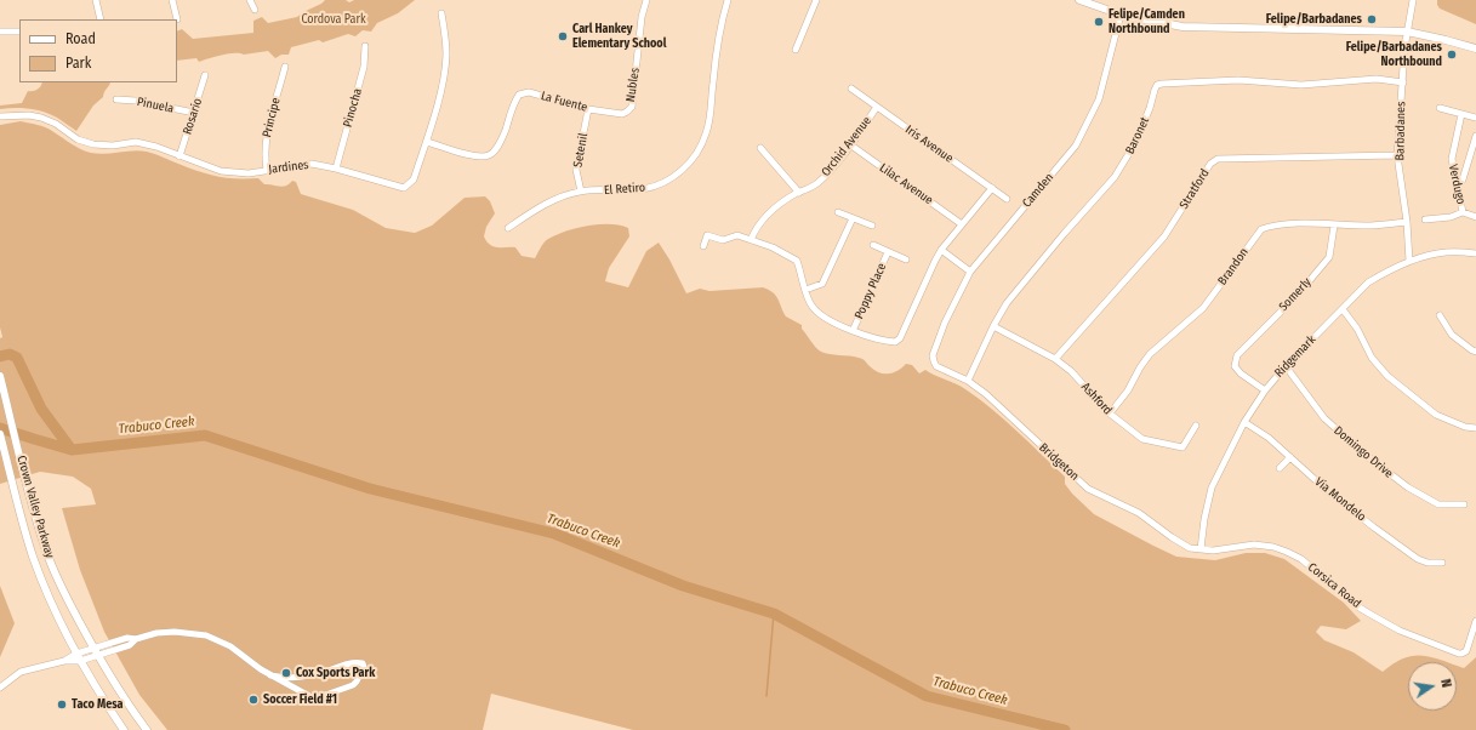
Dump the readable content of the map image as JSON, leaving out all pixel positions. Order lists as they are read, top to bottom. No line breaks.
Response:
{"streets":{"main road":["Crown Valley Parkway"],"street":["Nubles","La Fuente","Pinuela","Pinocha","Rosario","Principe","Barbadanes","Baronet","Iris Avenue","Orchid Avenue","Setenil","Jardines","Lilac Avenue","Verdugo","El Retiro","Stratford","Camden","Brandon","Poppy Place","Somerly","Ridgemark","Ashford","Domingo Drive","Bridgeton","Via Mondelo","Corsica Road"]},"crossings":[["Nubles","La Fuente"],["La Fuente","Setenil"],["La Fuente","Jardines"],["Pinuela","Rosario"],["Pinocha","Jardines"],["Rosario","Jardines"],["Principe","Jardines"],["Barbadanes","Baronet"],["Barbadanes","Stratford"],["Barbadanes","Brandon"],["Barbadanes","Ridgemark"],["Baronet","Ashford"],["Baronet","Bridgeton"],["Iris Avenue","Orchid Avenue"],["Orchid Avenue","Lilac Avenue"],["Setenil","El Retiro"],["Stratford","Ashford"],["Camden","Bridgeton"],["Brandon","Somerly"],["Brandon","Ashford"],["Somerly","Ridgemark"],["Ridgemark","Domingo Drive"],["Ridgemark","Bridgeton"],["Ridgemark","Via Mondelo"],["Ridgemark","Corsica Road"],["Bridgeton","Corsica Road"]],"water":["Trabuco Creek"],"parks":["Cordova Park"],"places":["Felipe/Barbadanes","Felipe/Camden Northbound","Carl Hankey Elementary School","Felipe/Barbadanes Northbound","Cox Sports Park","Soccer Field #1","Taco Mesa"],"legend":["Road","Park"],"north":"right"}
